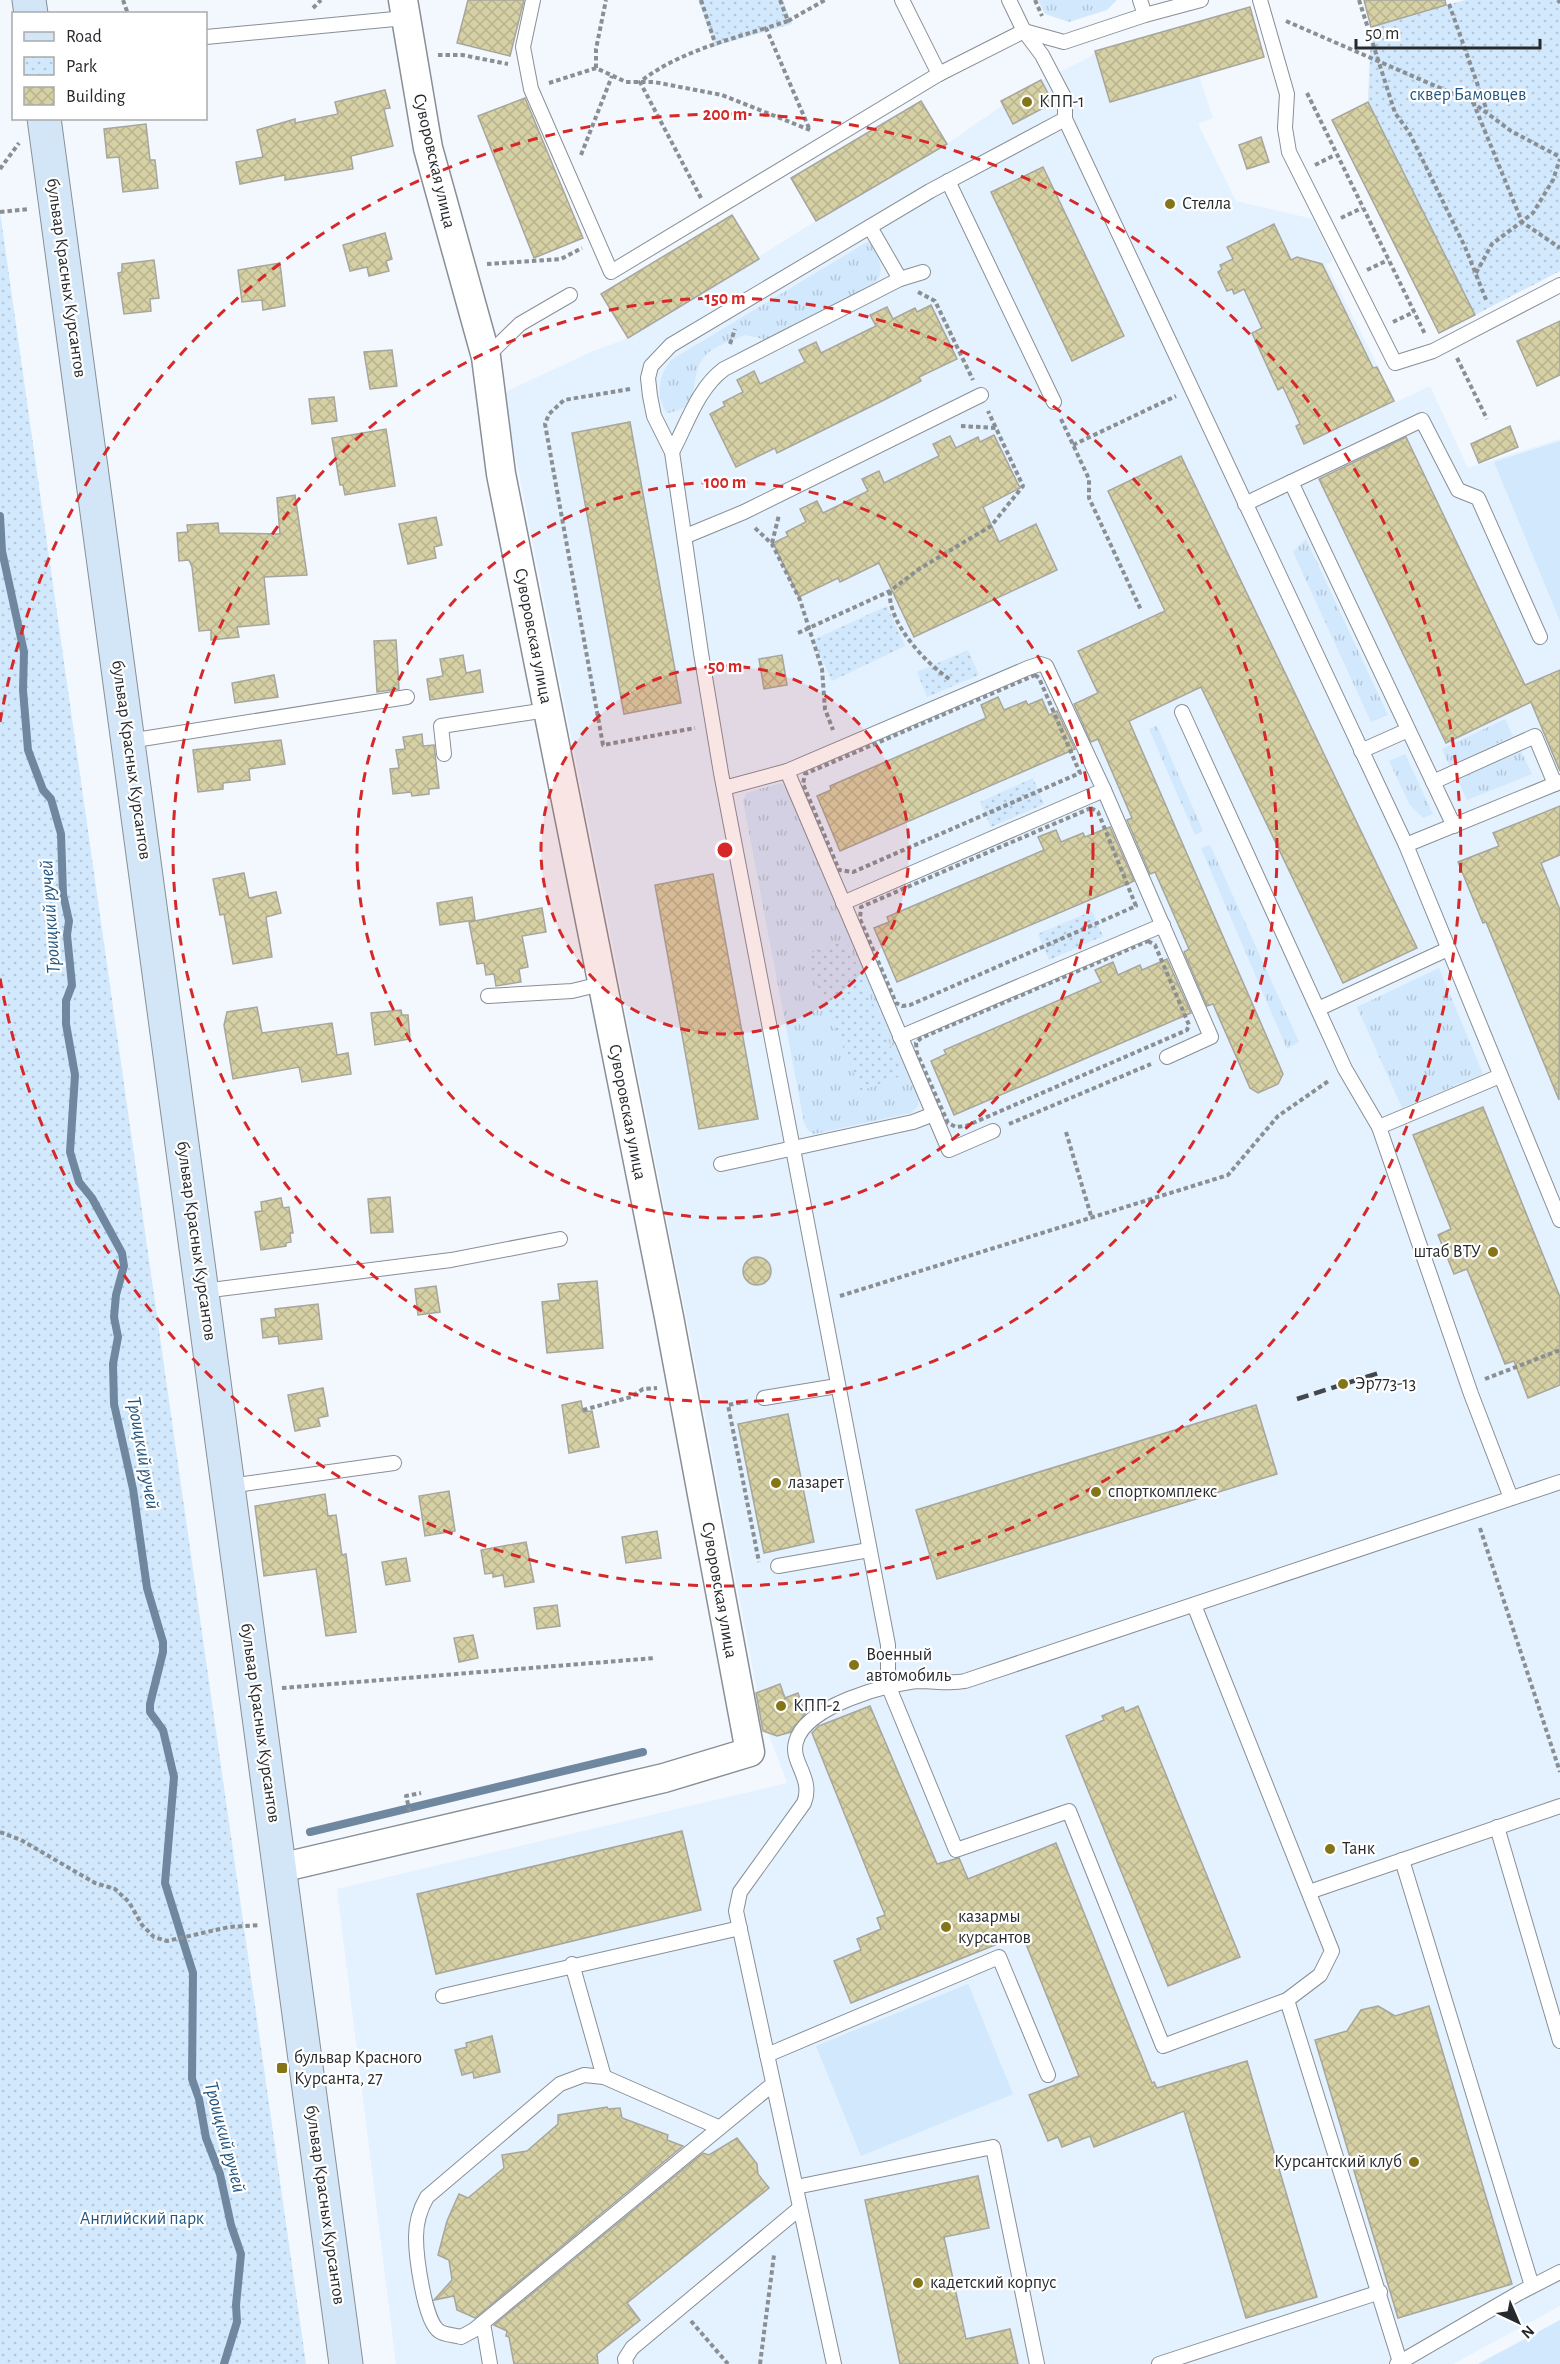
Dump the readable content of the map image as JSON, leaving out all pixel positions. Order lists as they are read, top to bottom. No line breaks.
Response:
{"streets":{"street":["Суворовская улица","бульвар Красных Курсантов"]},"crossings":[["Суворовская улица","бульвар Красных Курсантов"]],"water":["Троицкий ручей"],"parks":["сквер Бамовцев","Английский парк"],"places":{"other":["КПП-1","Стелла","штаб ВТУ","Эр773-13","лазарет","спорткомплекс","Военный автомобиль","КПП-2","Танк","казармы курсантов","Курсантский клуб","кадетский корпус"],"transit":["бульвар Красного Курсанта, 27"]},"legend":["Road","Park","Building"],"scale_bar":"50 m","north":"bottom right","rings":["200 m","150 m","100 m","50 m"]}
